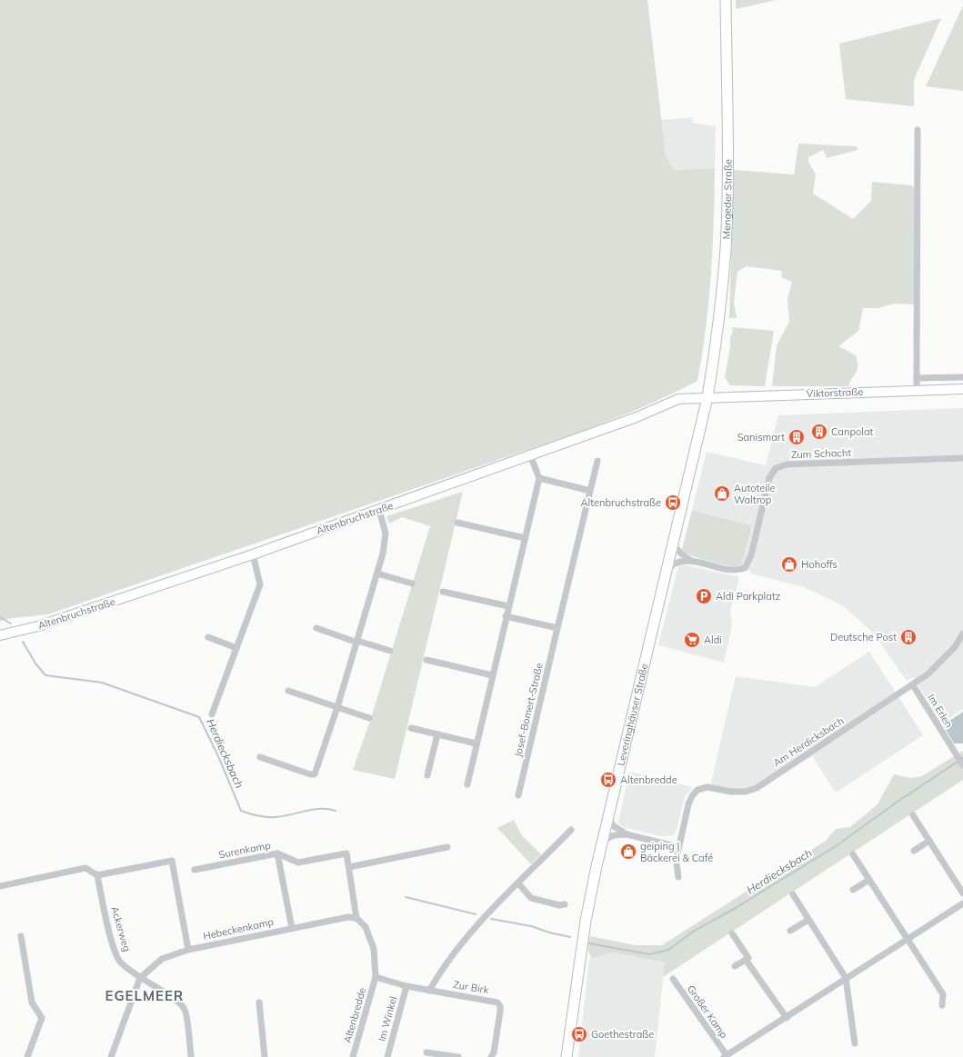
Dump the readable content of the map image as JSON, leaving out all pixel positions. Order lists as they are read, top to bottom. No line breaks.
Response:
{"streets":{"main road":["Mengeder Straße","Leveringhäuser Straße"],"street":["Viktorstraße","Zum Schacht","Altenbruchstraße","Josef-Bomert-Straße","Im Erlen","Am Herdicksbach","Surenkamp","Ackerweg","Hebeckenkamp","Zur Birk","Großer Kamp","Altenbredde","Im Winkel"]},"crossings":[["Mengeder Straße","Viktorstraße"],["Mengeder Straße","Altenbruchstraße"],["Mengeder Straße","Leveringhäuser Straße"],["Viktorstraße","Altenbruchstraße"],["Viktorstraße","Leveringhäuser Straße"],["Zum Schacht","Leveringhäuser Straße"],["Altenbruchstraße","Leveringhäuser Straße"],["Im Erlen","Am Herdicksbach"],["Surenkamp","Hebeckenkamp"],["Surenkamp","Altenbredde"],["Ackerweg","Hebeckenkamp"],["Zur Birk","Altenbredde"],["Altenbredde","Im Winkel"]],"districts":["EGELMEER"],"water":["Herdiecksbach"],"places":{"building":["Canpolat","Sanismart","Deutsche Post"],"shop":["Autoteile Waltrop","Hohoffs","geiping | Bäckerei & Café"],"bus stop":["Altenbruchstraße","Altenbredde","Goethestraße"],"parking":["Aldi Parkplatz"],"supermarket":["Aldi"]}}
